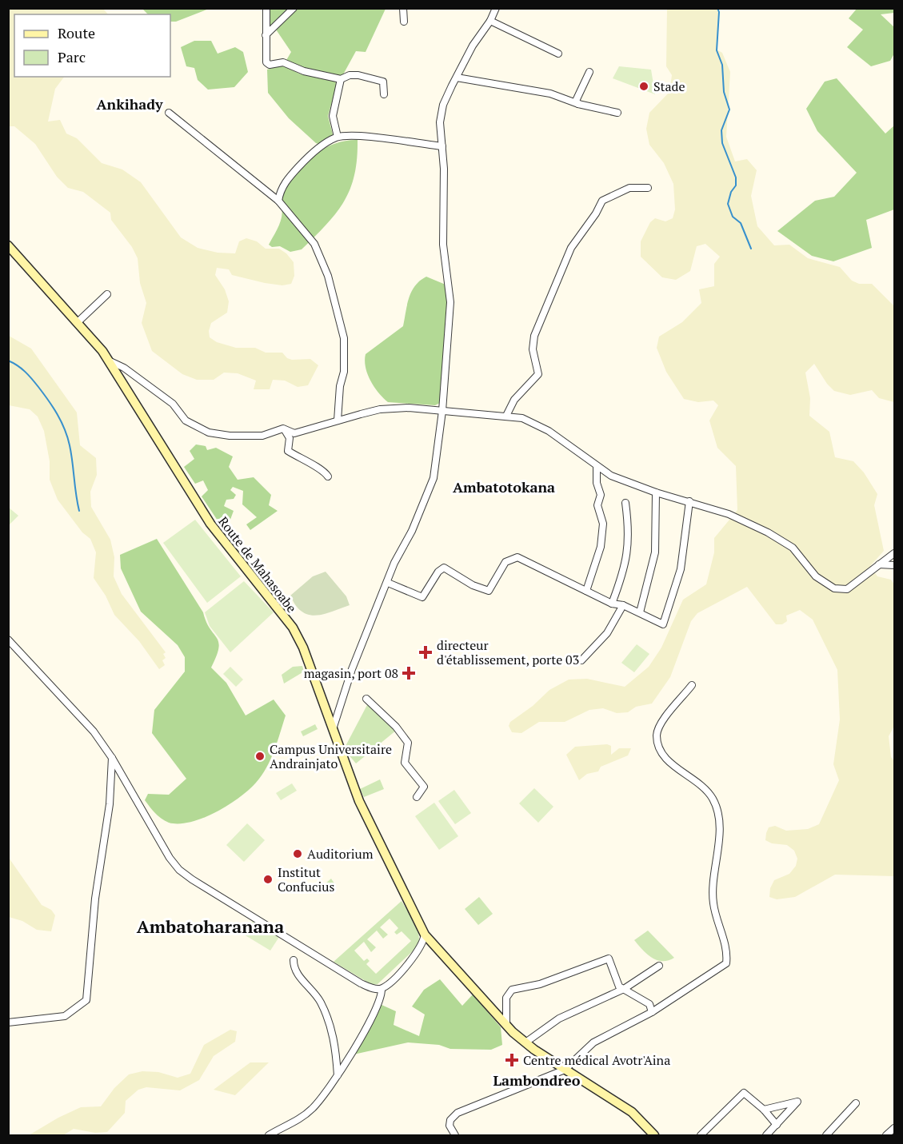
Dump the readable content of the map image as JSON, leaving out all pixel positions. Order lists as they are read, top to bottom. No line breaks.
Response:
{"streets":{"street":["Route de Mahasoabe"]},"districts":["Ankihady","Ambatotokana","Ambatoharanana","Lambondreo"],"places":{"other":["Stade","Campus Universitaire Andrainjato","Auditorium","Institut Confucius"],"health":["directeur d'établissement, porte 03","magasin, port 08","Centre médical Avotr'Aina"]},"legend":["Route","Parc"]}
